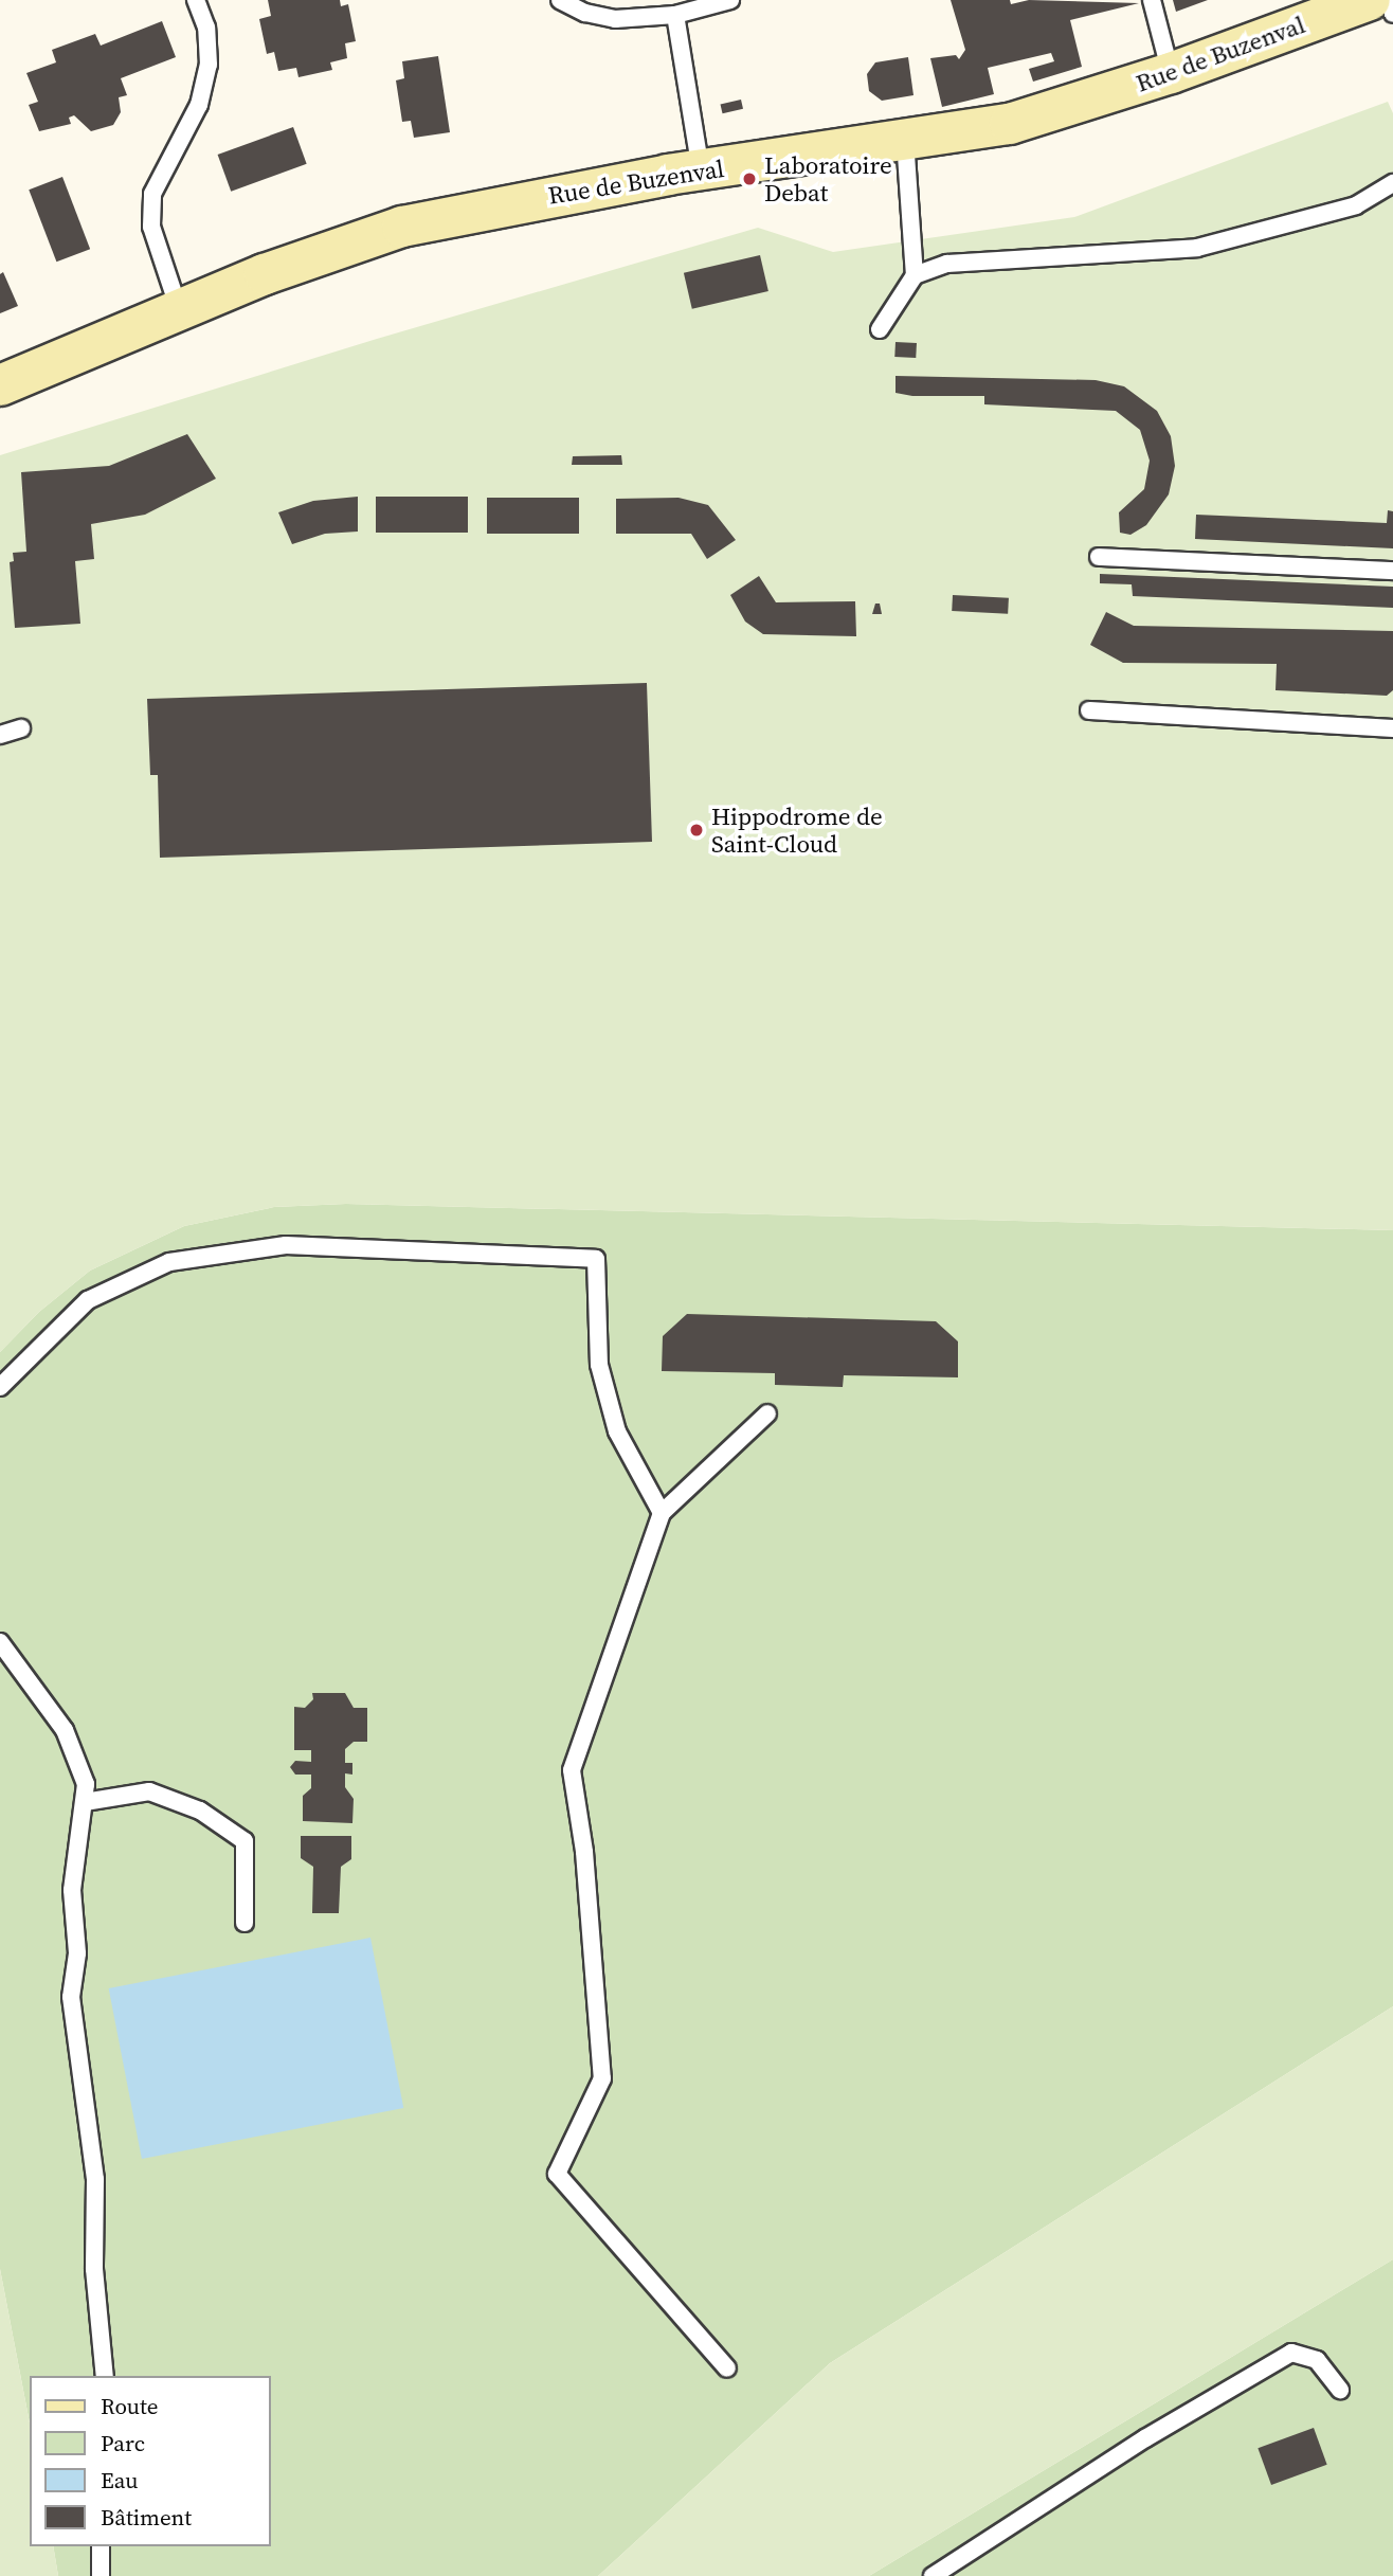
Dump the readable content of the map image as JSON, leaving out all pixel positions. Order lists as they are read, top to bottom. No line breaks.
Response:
{"streets":{"main road":["Rue de Buzenval"]},"places":["Laboratoire Debat","Hippodrome de Saint-Cloud"],"legend":["Route","Parc","Eau","Bâtiment"]}
